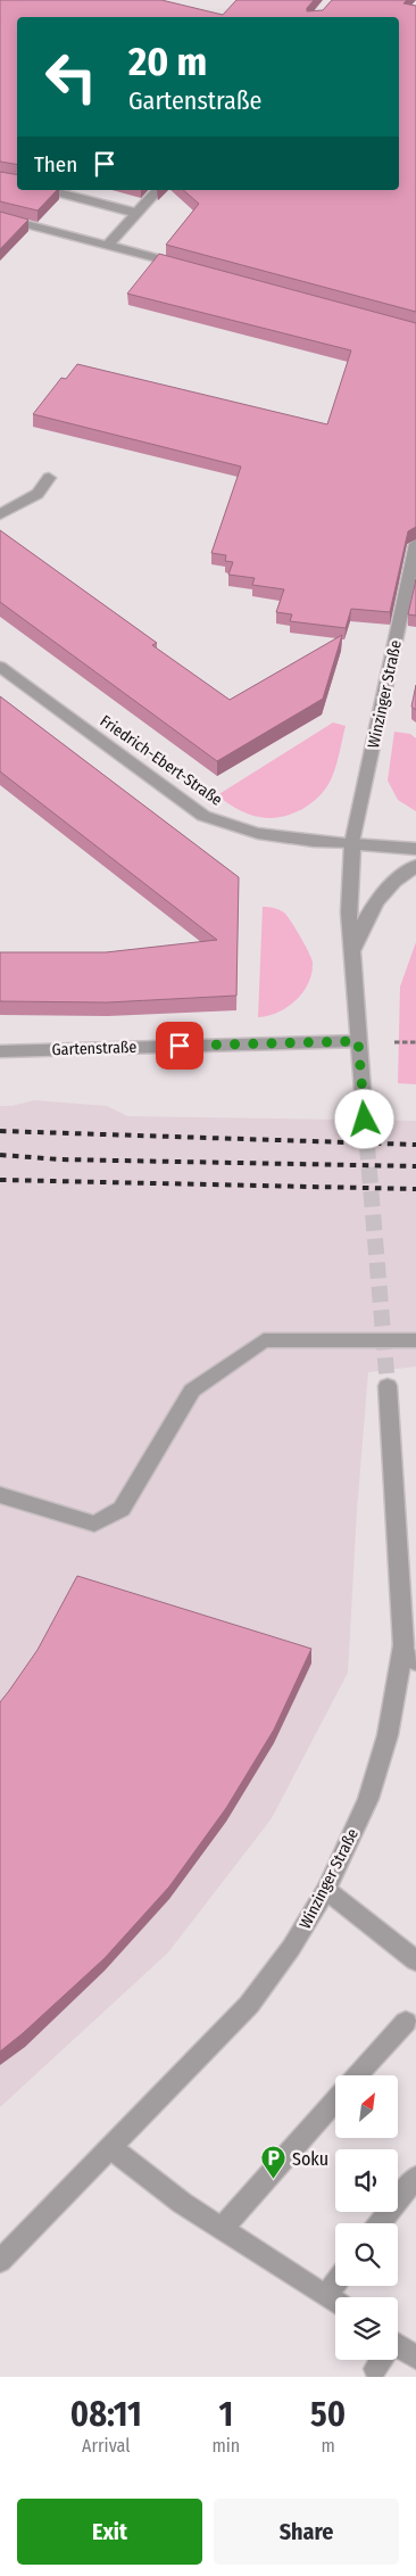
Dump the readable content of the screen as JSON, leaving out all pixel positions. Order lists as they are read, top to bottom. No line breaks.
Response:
{"streets":{"street":["Winzinger Straße","Friedrich-Ebert-Straße","Gartenstraße"]},"crossings":[["Winzinger Straße","Friedrich-Ebert-Straße"]],"places":{"parking":["Soku"]},"north":"top right","page":{"turn":["20 m","Gartenstraße"],"then":"Then","eta":["08:11","Arrival","1","min","50","m"],"buttons":["Exit","Share"]}}
